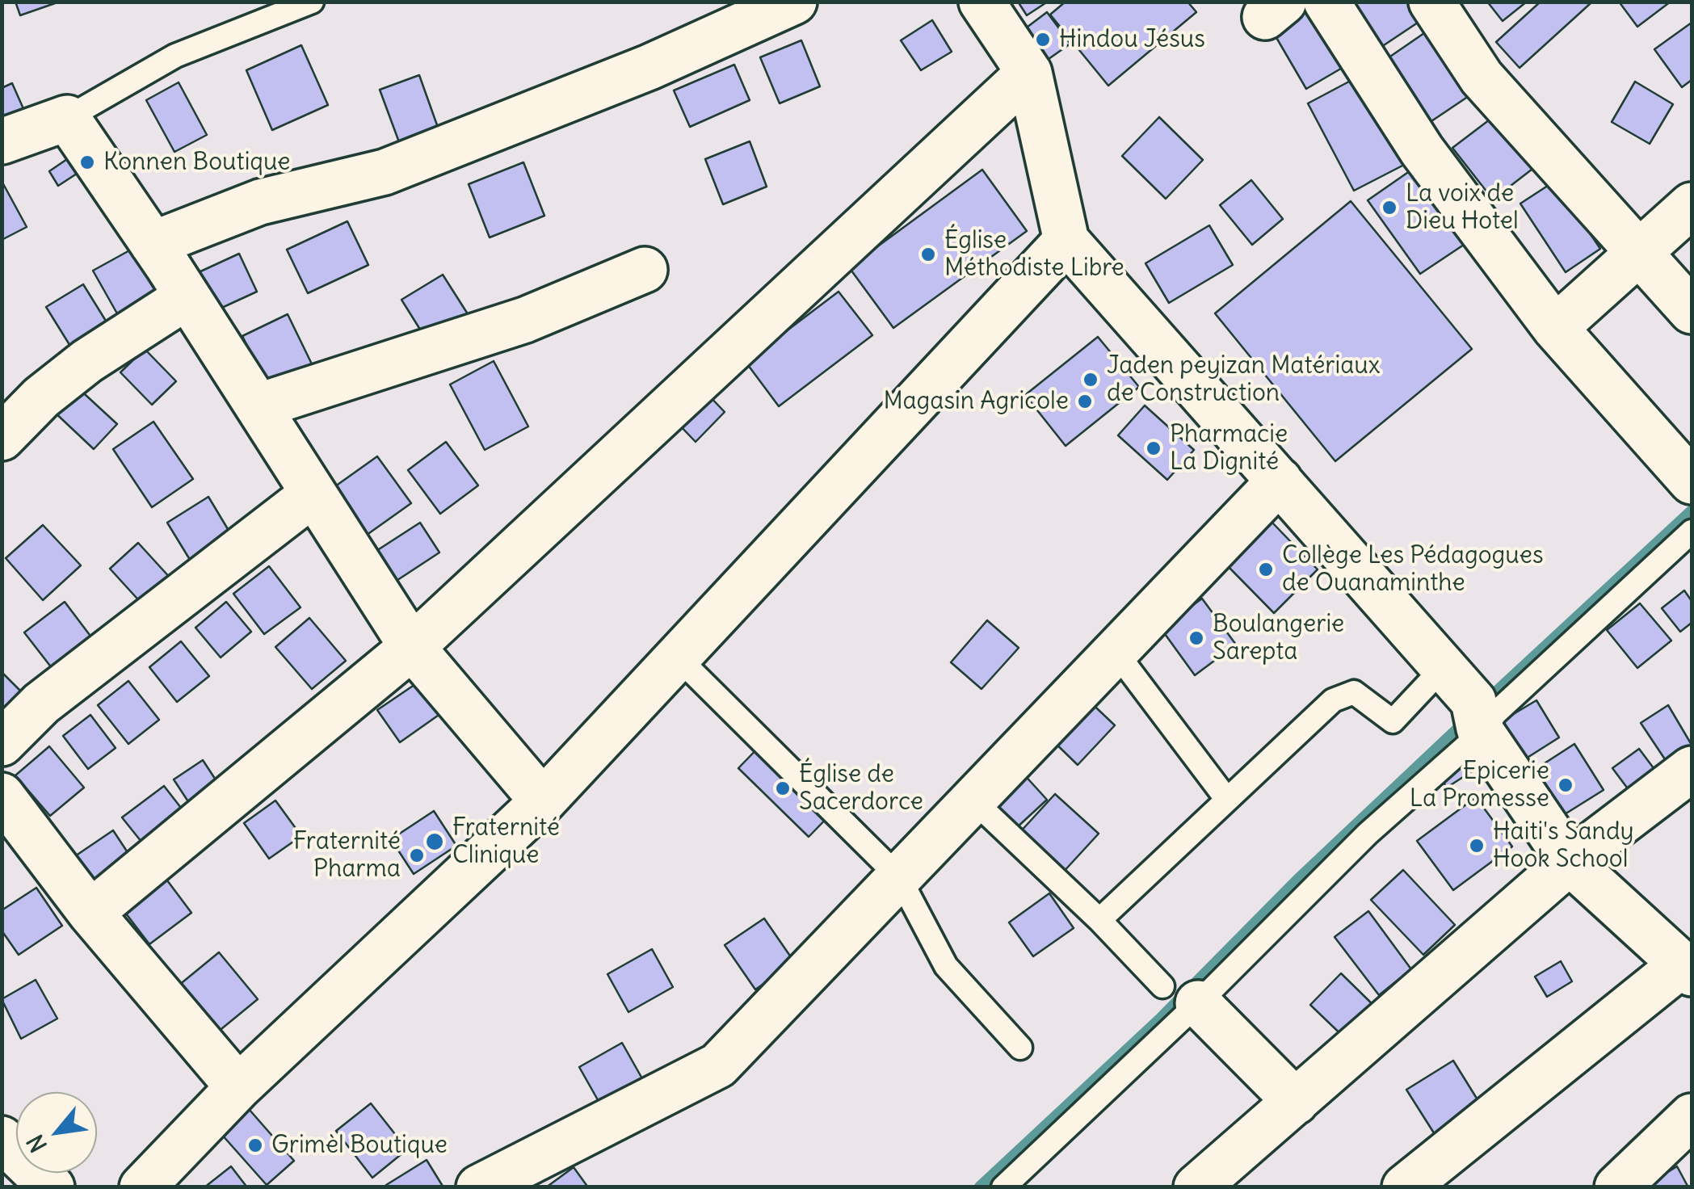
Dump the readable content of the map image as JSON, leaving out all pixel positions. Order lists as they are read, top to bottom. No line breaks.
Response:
{"places":["Hindou Jésus","Konnen Boutique","La voix de Dieu Hotel","Église Méthodiste Libre","Jaden peyizan Matériaux de Construction","Magasin Agricole","Pharmacie La Dignité","Collège Les Pédagogues de Ouanaminthe","Boulangerie Sarepta","Epicerie La Promesse","Église de Sacerdorce","Fraternité Clinique","Haiti's Sandy Hook School","Fraternité Pharma","Grimèl Boutique"],"north":"bottom left"}
